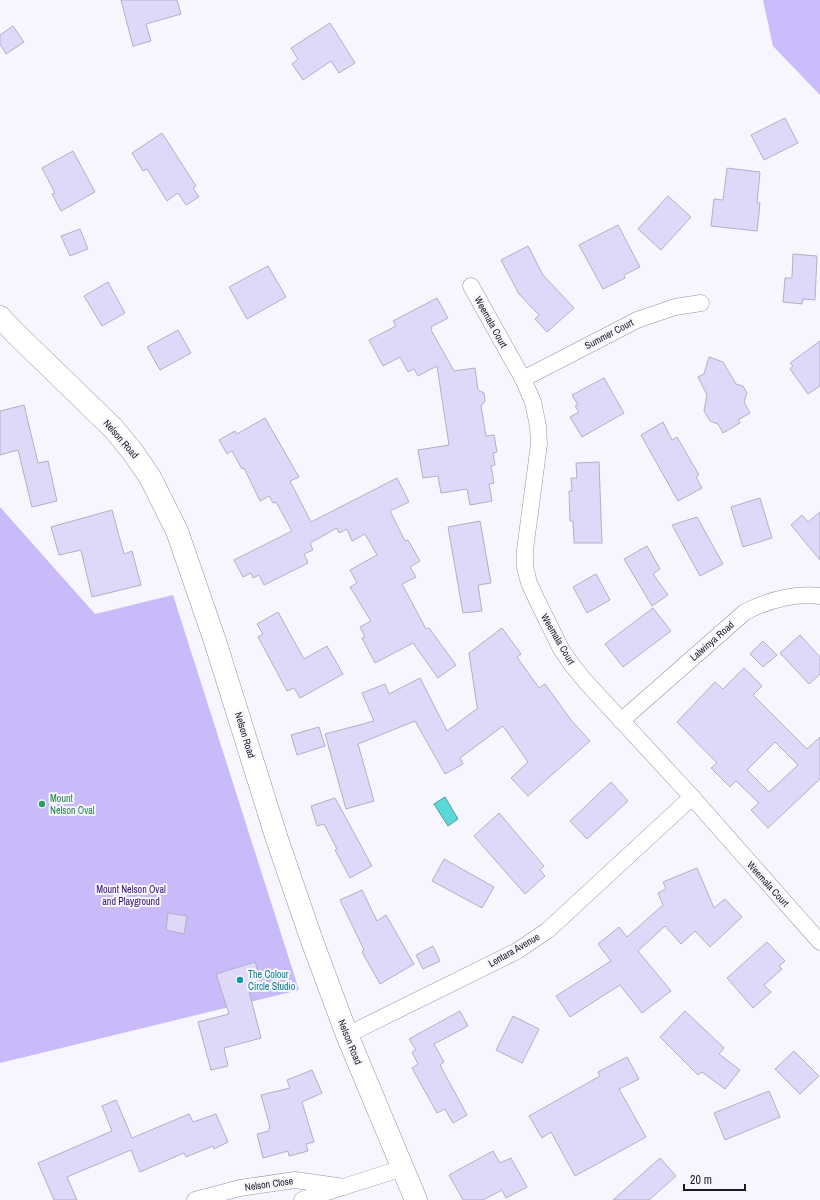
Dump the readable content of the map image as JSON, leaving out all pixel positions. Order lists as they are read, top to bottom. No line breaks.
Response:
{"streets":{"main road":["Nelson Road"],"street":["Weemala Court","Summer Court","Lalwinya Road","Lentara Avenue","Nelson Close"]},"crossings":[["Weemala Court","Summer Court"],["Weemala Court","Lalwinya Road"],["Weemala Court","Lentara Avenue"],["Nelson Road","Lentara Avenue"],["Nelson Road","Nelson Close"]],"parks":["Mount Nelson Oval and Playground"],"places":["Mount Nelson Oval","The Colour Circle Studio"],"scale_bar":"20 m"}
